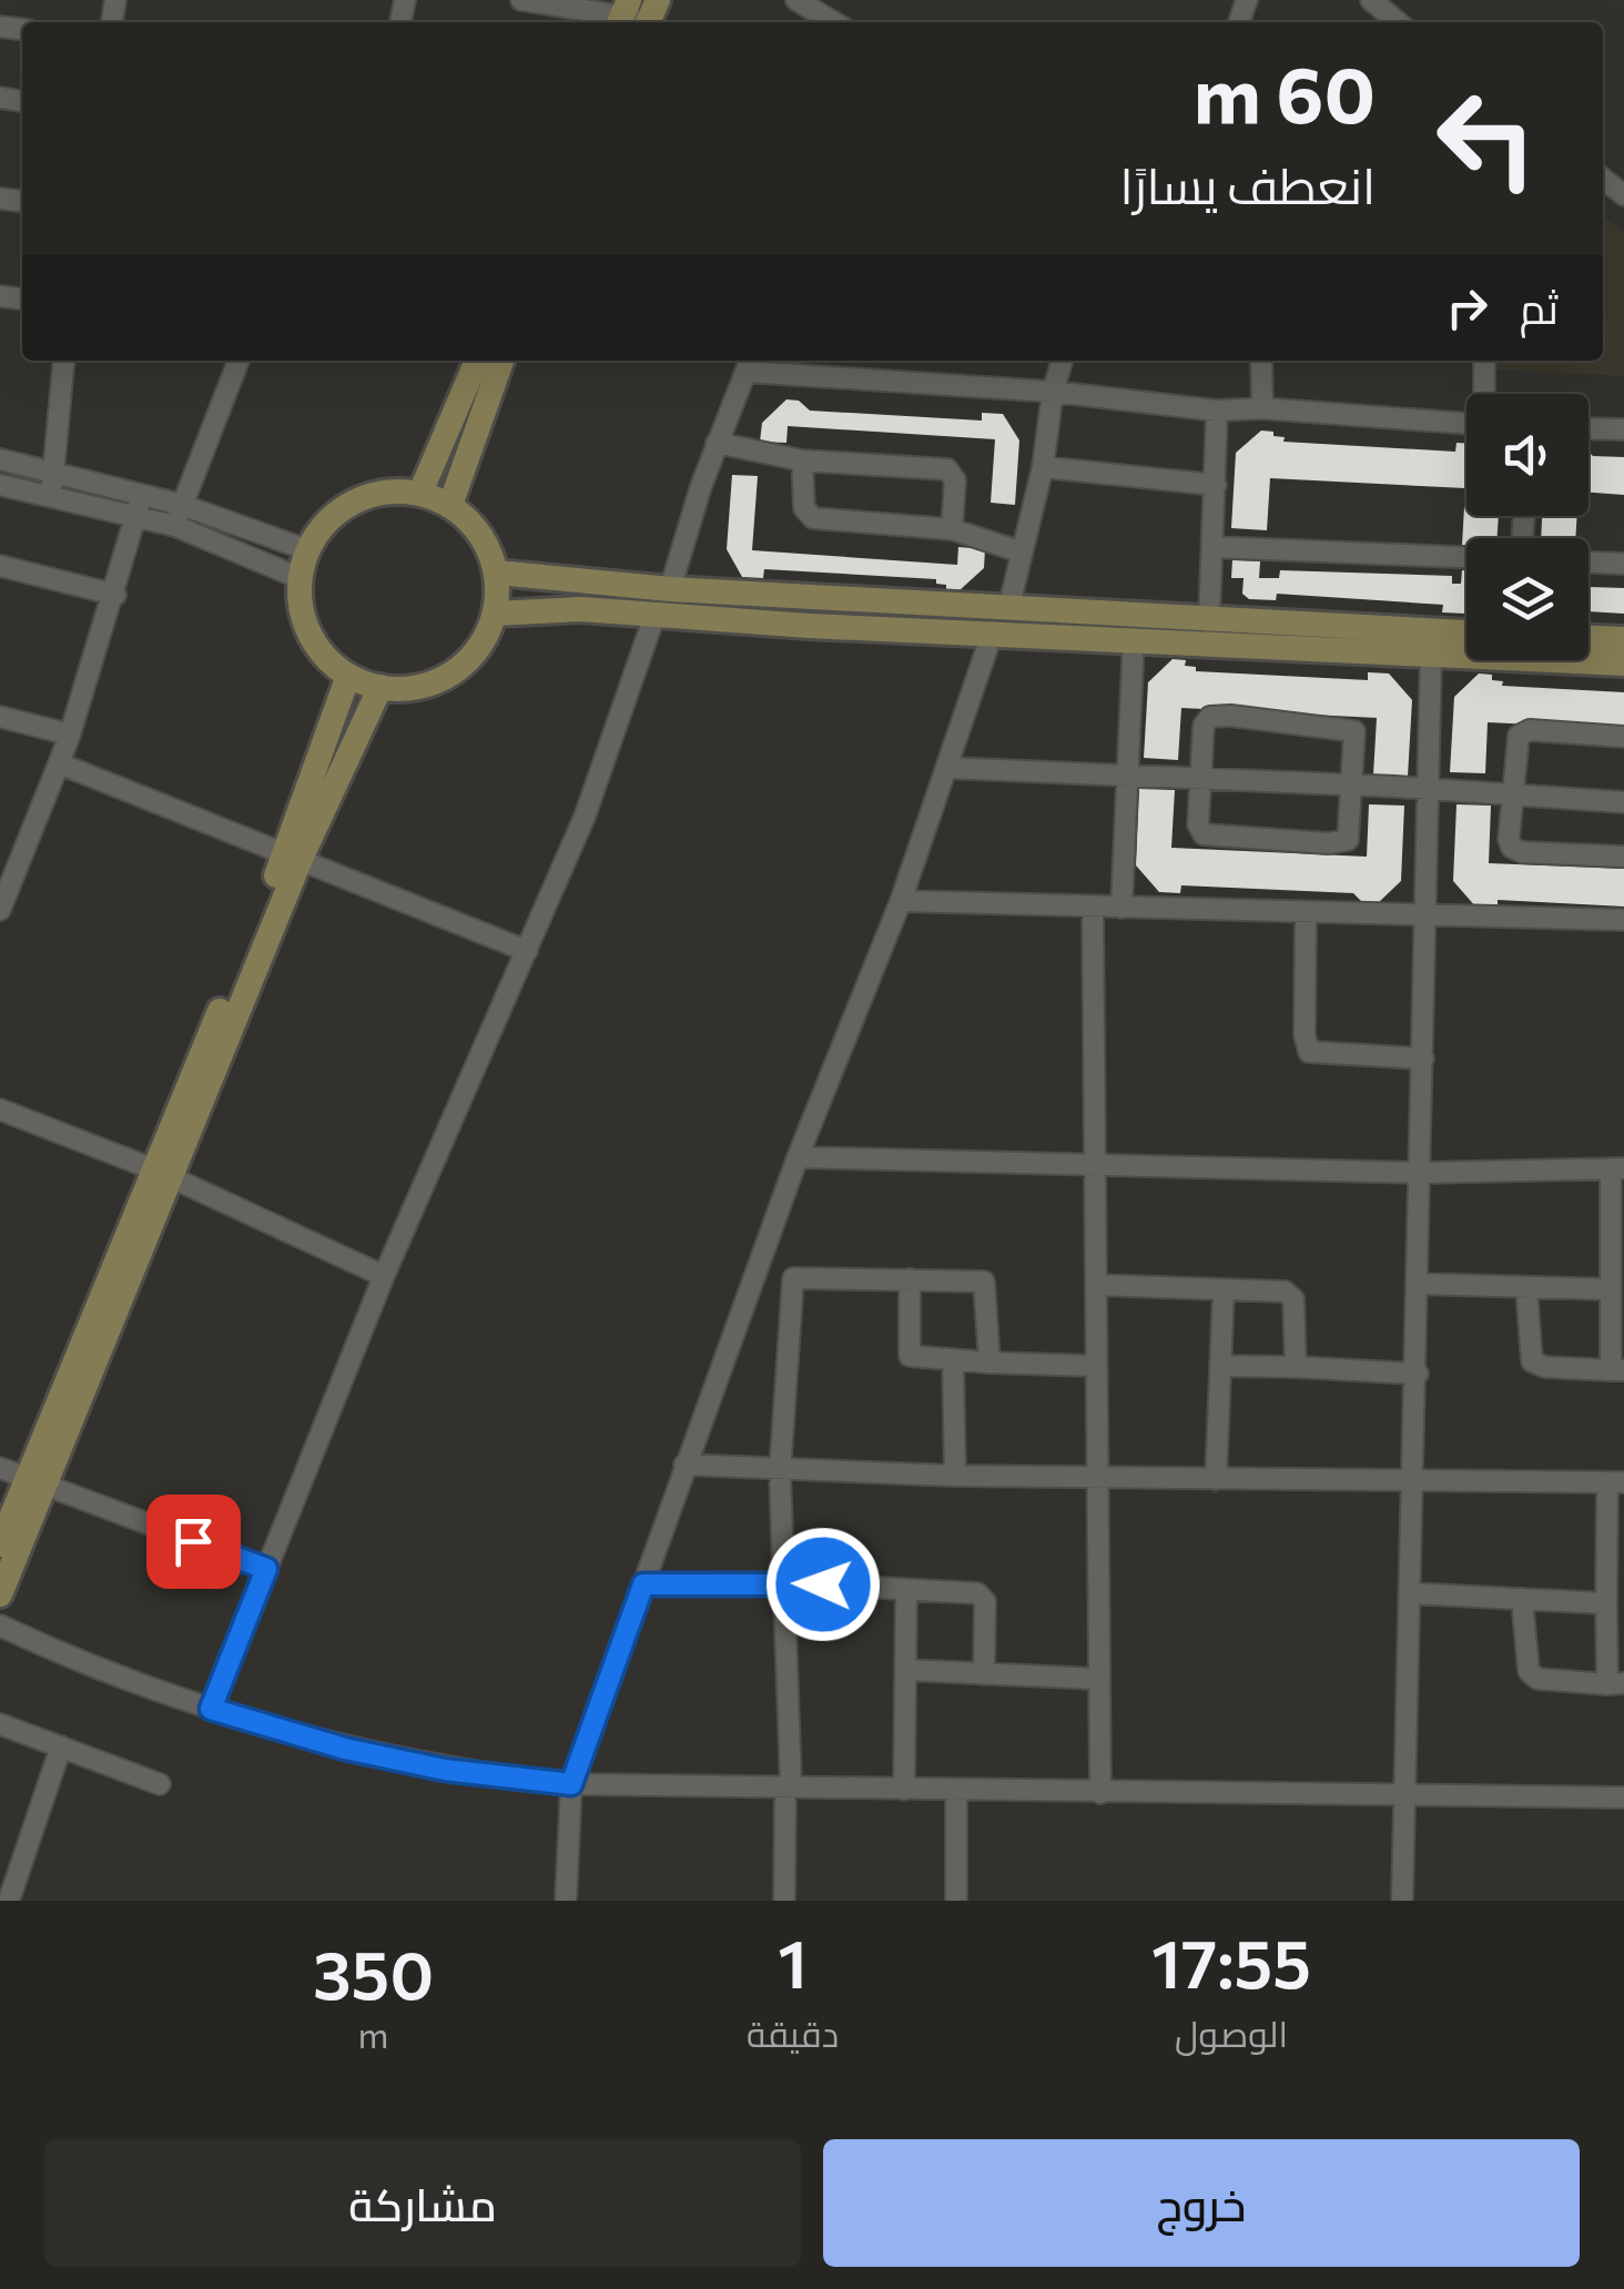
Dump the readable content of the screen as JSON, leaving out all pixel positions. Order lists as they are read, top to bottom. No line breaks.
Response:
{"page":{"turn":["60 m","انعطف يسارًا"],"then":"ثم","eta":["17:55","الوصول","1","دقيقة","350","m"],"buttons":["خروج","مشاركة"]}}
